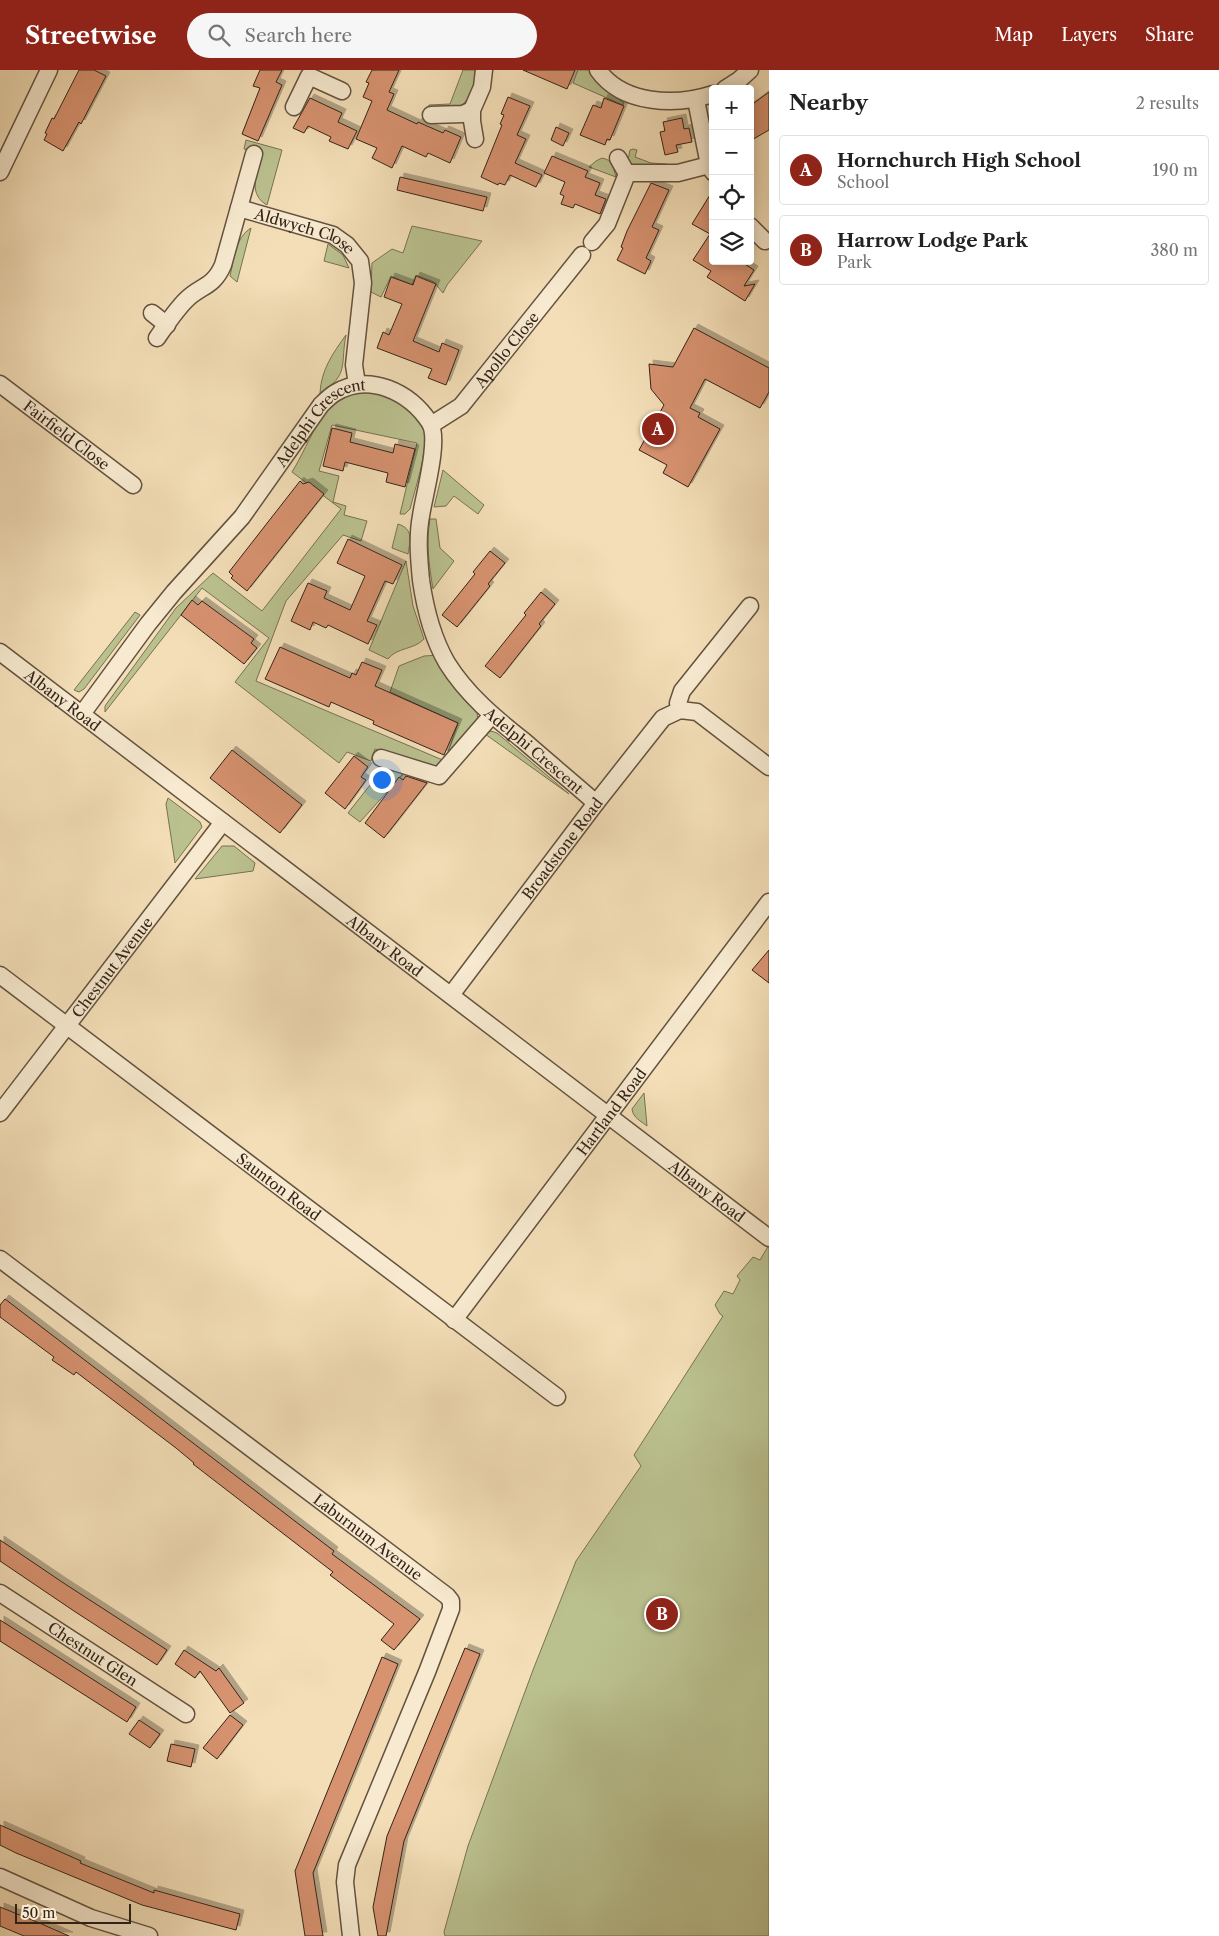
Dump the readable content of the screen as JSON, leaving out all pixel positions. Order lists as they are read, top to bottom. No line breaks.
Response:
{"streets":{"street":["Aldwych Close","Apollo Close","Adelphi Crescent","Fairfield Close","Albany Road","Broadstone Road","Chestnut Avenue","Hartland Road","Saunton Road","Laburnum Avenue","Chestnut Glen"]},"crossings":[["Aldwych Close","Adelphi Crescent"],["Apollo Close","Adelphi Crescent"],["Adelphi Crescent","Albany Road"],["Adelphi Crescent","Broadstone Road"],["Albany Road","Broadstone Road"],["Albany Road","Chestnut Avenue"],["Albany Road","Hartland Road"],["Chestnut Avenue","Saunton Road"],["Hartland Road","Saunton Road"]],"scale_bar":"50 m","page":{"header":"Streetwise","search":"Search here","nav":["Map","Layers","Share"],"heading":["Nearby","2 results"],"map_buttons":["+","−"],"list":[{"mark":"A","name":"Hornchurch High School","note":"School","value":"190 m"},{"mark":"B","name":"Harrow Lodge Park","note":"Park","value":"380 m"}],"pins":["A","B"],"scale":"50 m"}}
